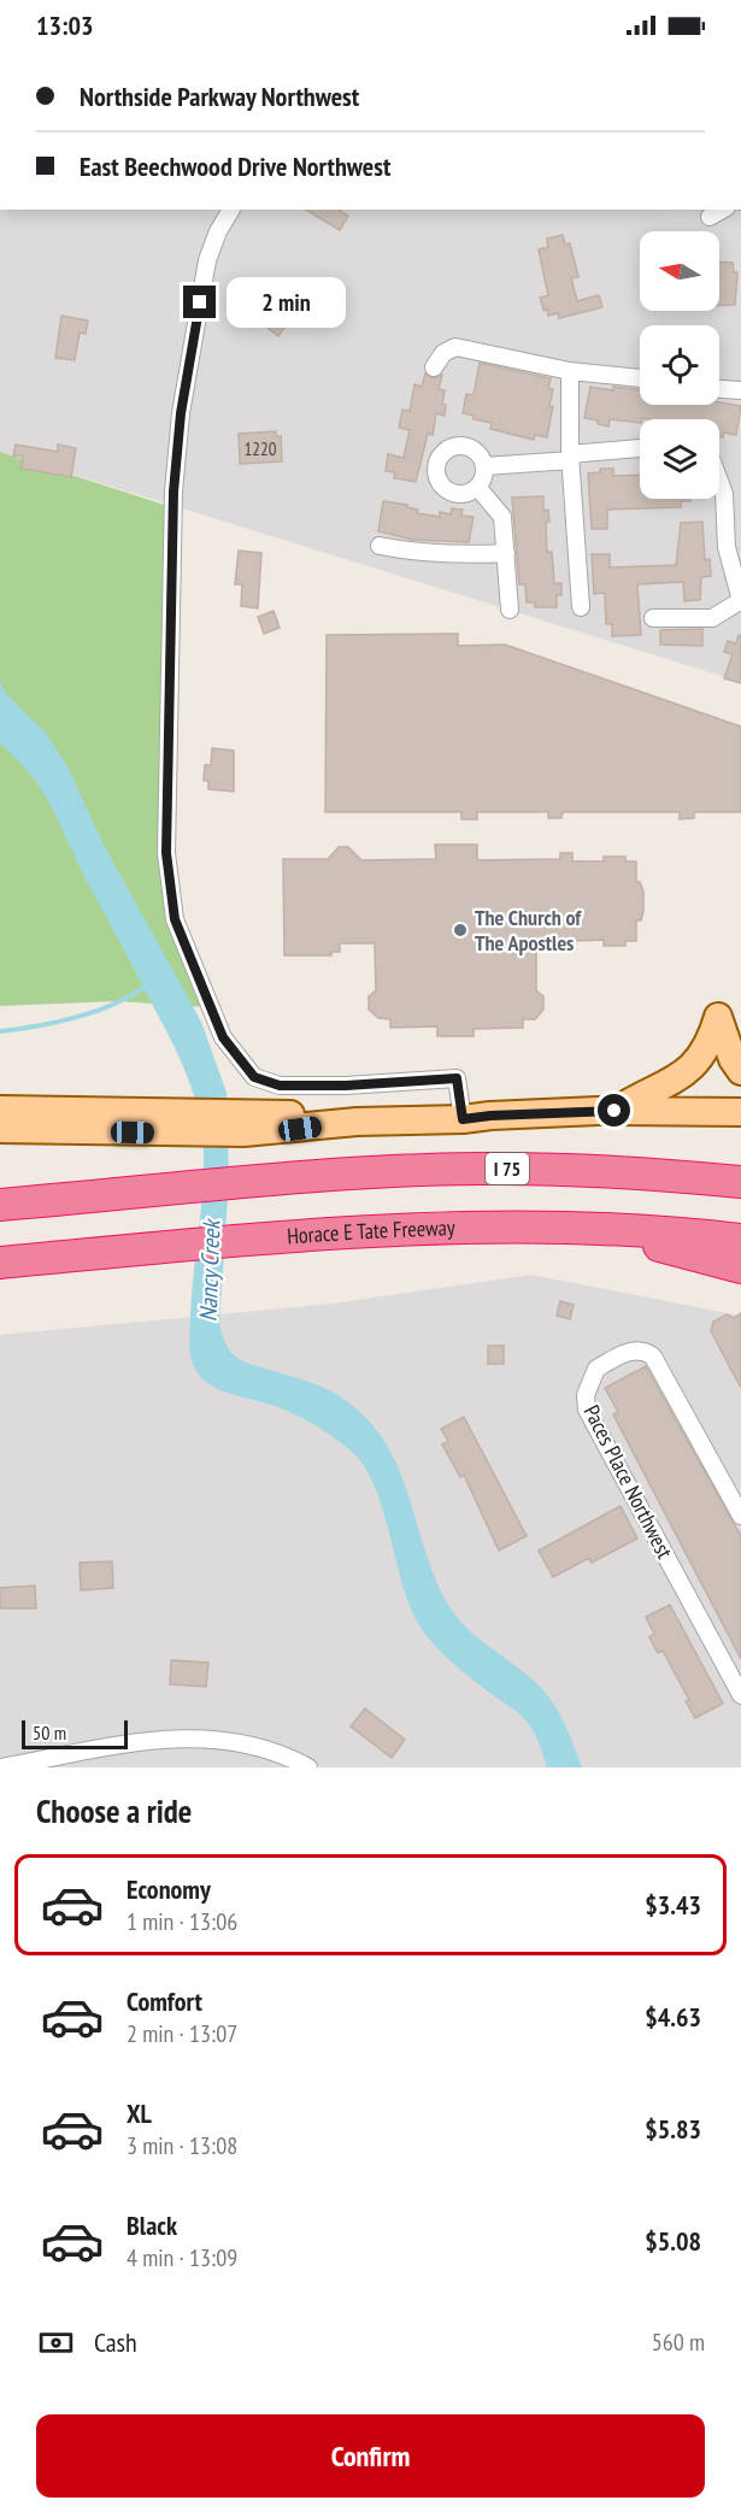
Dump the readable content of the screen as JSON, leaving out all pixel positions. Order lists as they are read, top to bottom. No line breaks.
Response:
{"streets":{"highway":["I 75","Horace E Tate Freeway"],"street":["Paces Place Northwest"]},"water":["Nancy Creek"],"places":["The Church of The Apostles"],"house_numbers":["1220"],"scale_bar":"50 m","north":"left","page":{"status":"13:03","banner":["Northside Parkway Northwest","East Beechwood Drive Northwest"],"bubble":"2 min","scale":"50 m","heading":"Choose a ride","list":[{"name":"Economy","note":"1 min · 13:06","value":"$3.43"},{"name":"Comfort","note":"2 min · 13:07","value":"$4.63"},{"name":"XL","note":"3 min · 13:08","value":"$5.83"},{"name":"Black","note":"4 min · 13:09","value":"$5.08"}],"pay":["Cash","560 m"],"buttons":"Confirm"}}
